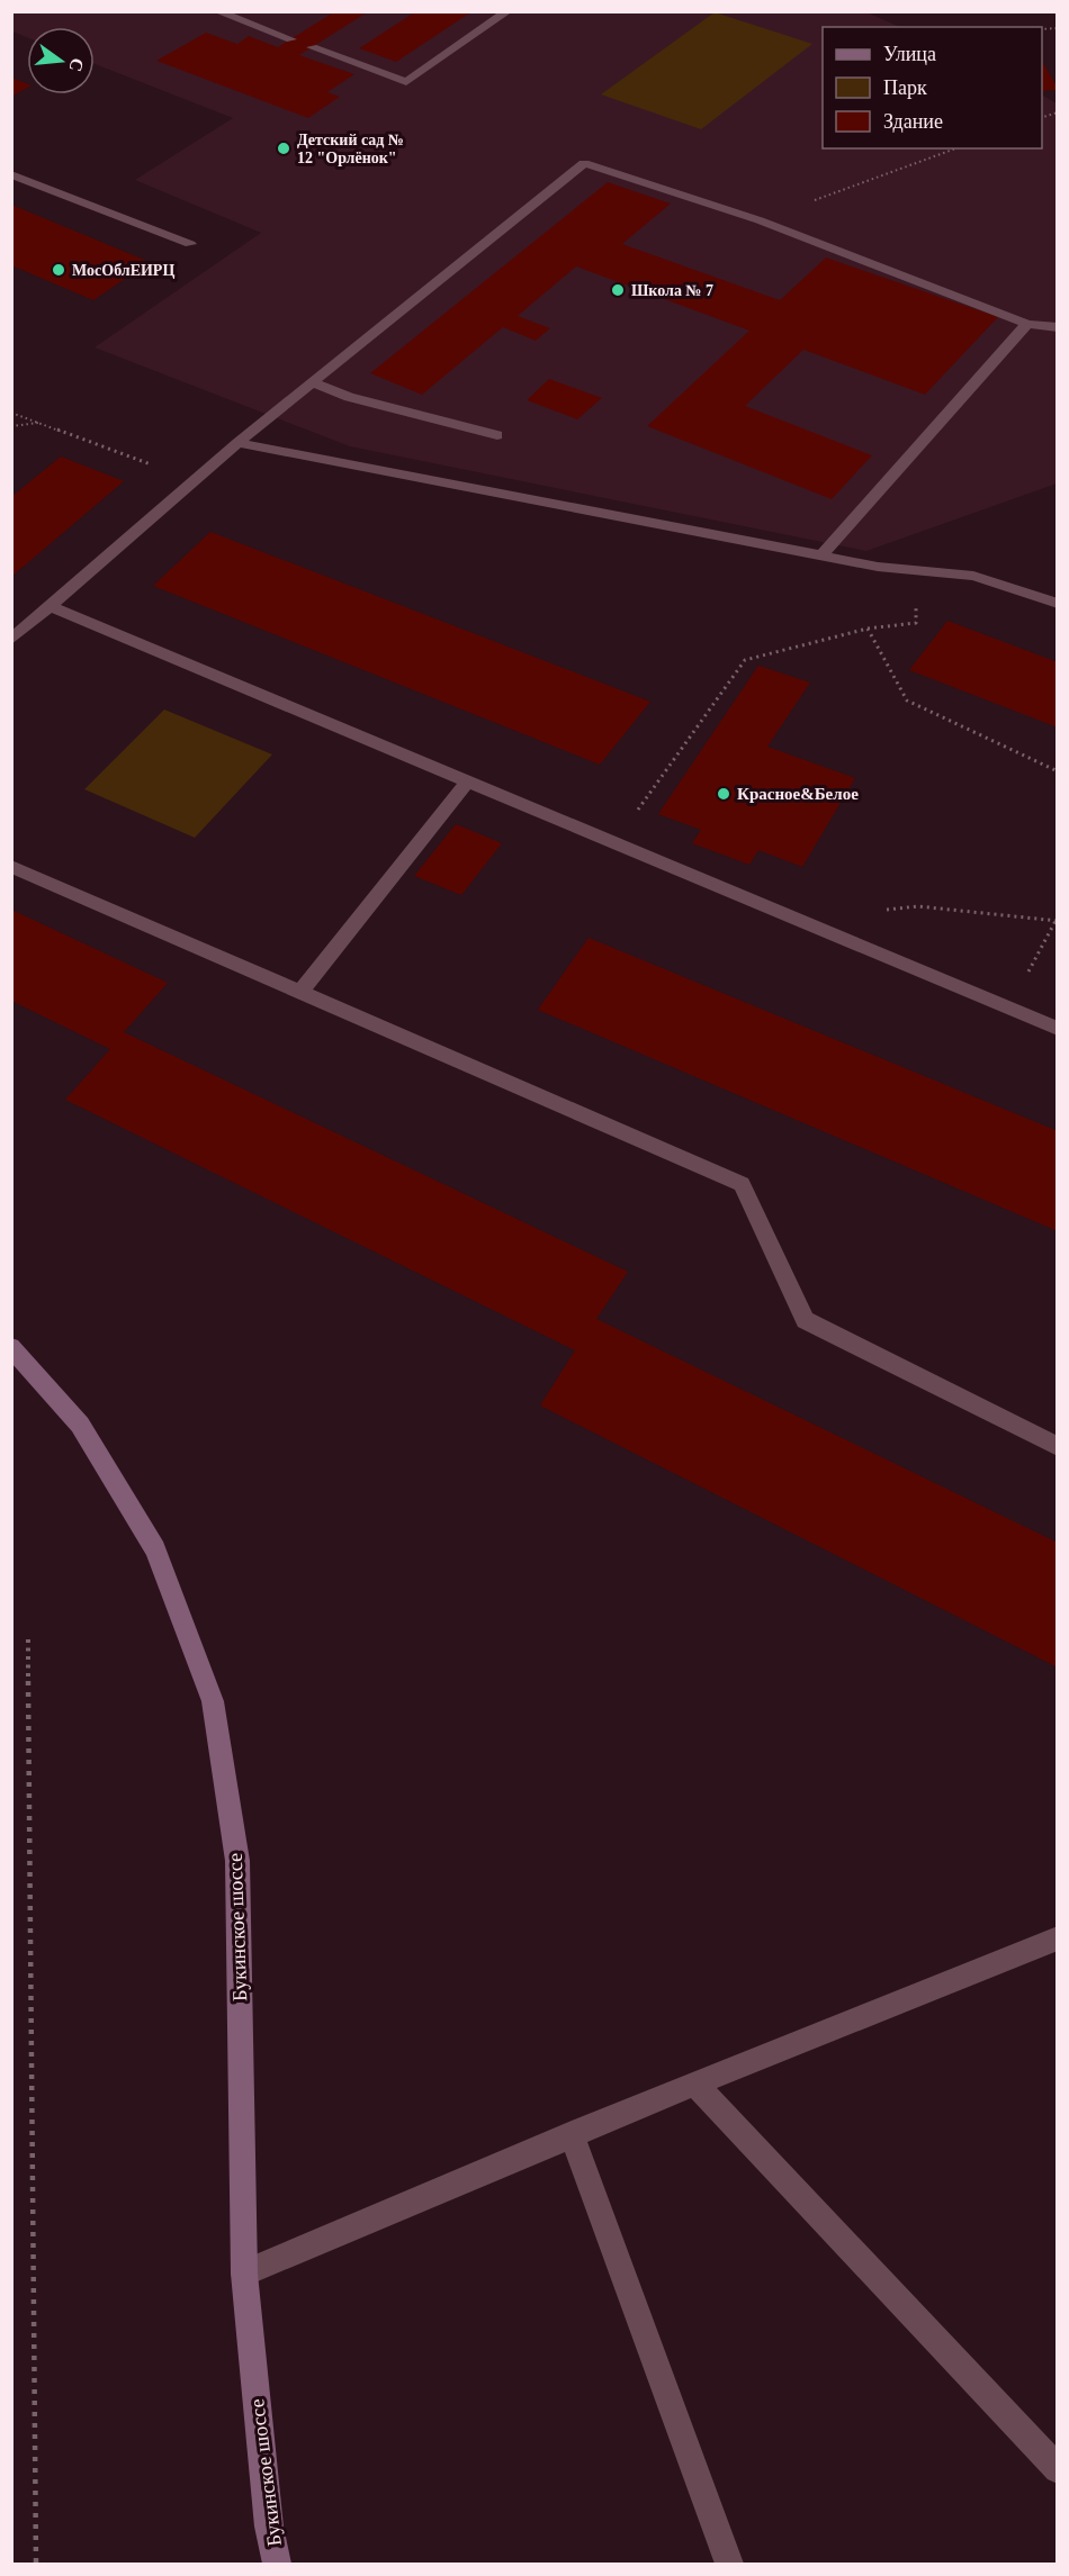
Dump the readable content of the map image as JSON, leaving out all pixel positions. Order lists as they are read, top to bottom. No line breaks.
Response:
{"streets":{"main road":["Букинское шоссе"]},"places":["Детский сад № 12 \"Орлёнок\"","МосОблЕИРЦ","Школа № 7","Красное&Белое"],"legend":["Улица","Парк","Здание"],"north":"right"}
